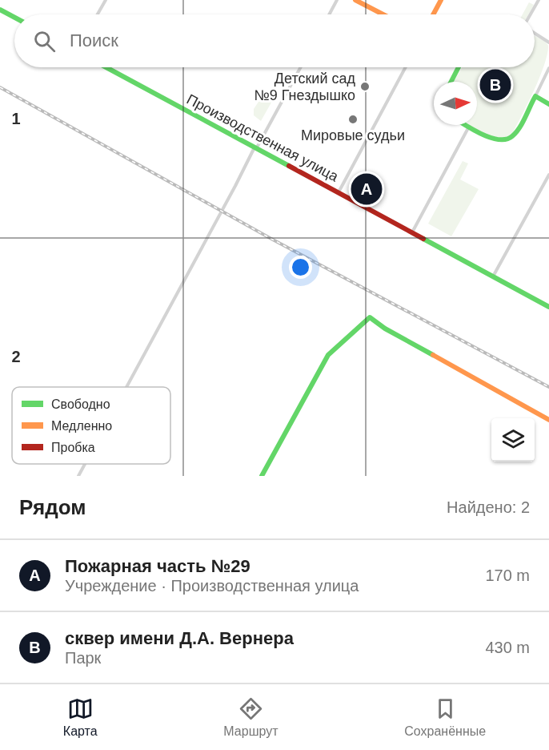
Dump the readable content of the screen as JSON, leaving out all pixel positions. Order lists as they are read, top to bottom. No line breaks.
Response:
{"streets":{"street":["Производственная улица"]},"places":["Детский сад №9 Гнездышко","Мировые судьи"],"legend":["Свободно","Медленно","Пробка"],"north":"right","page":{"search":"Поиск","pins":["B","A"],"heading":["Рядом","Найдено: 2"],"list":[{"mark":"A","name":"Пожарная часть №29","note":"Учреждение · Производственная улица","value":"170 m"},{"mark":"B","name":"сквер имени Д.А. Вернера","note":"Парк","value":"430 m"}],"nav":["Карта","Маршрут","Сохранённые"]},"grid":{"rows":["1","2"]}}
